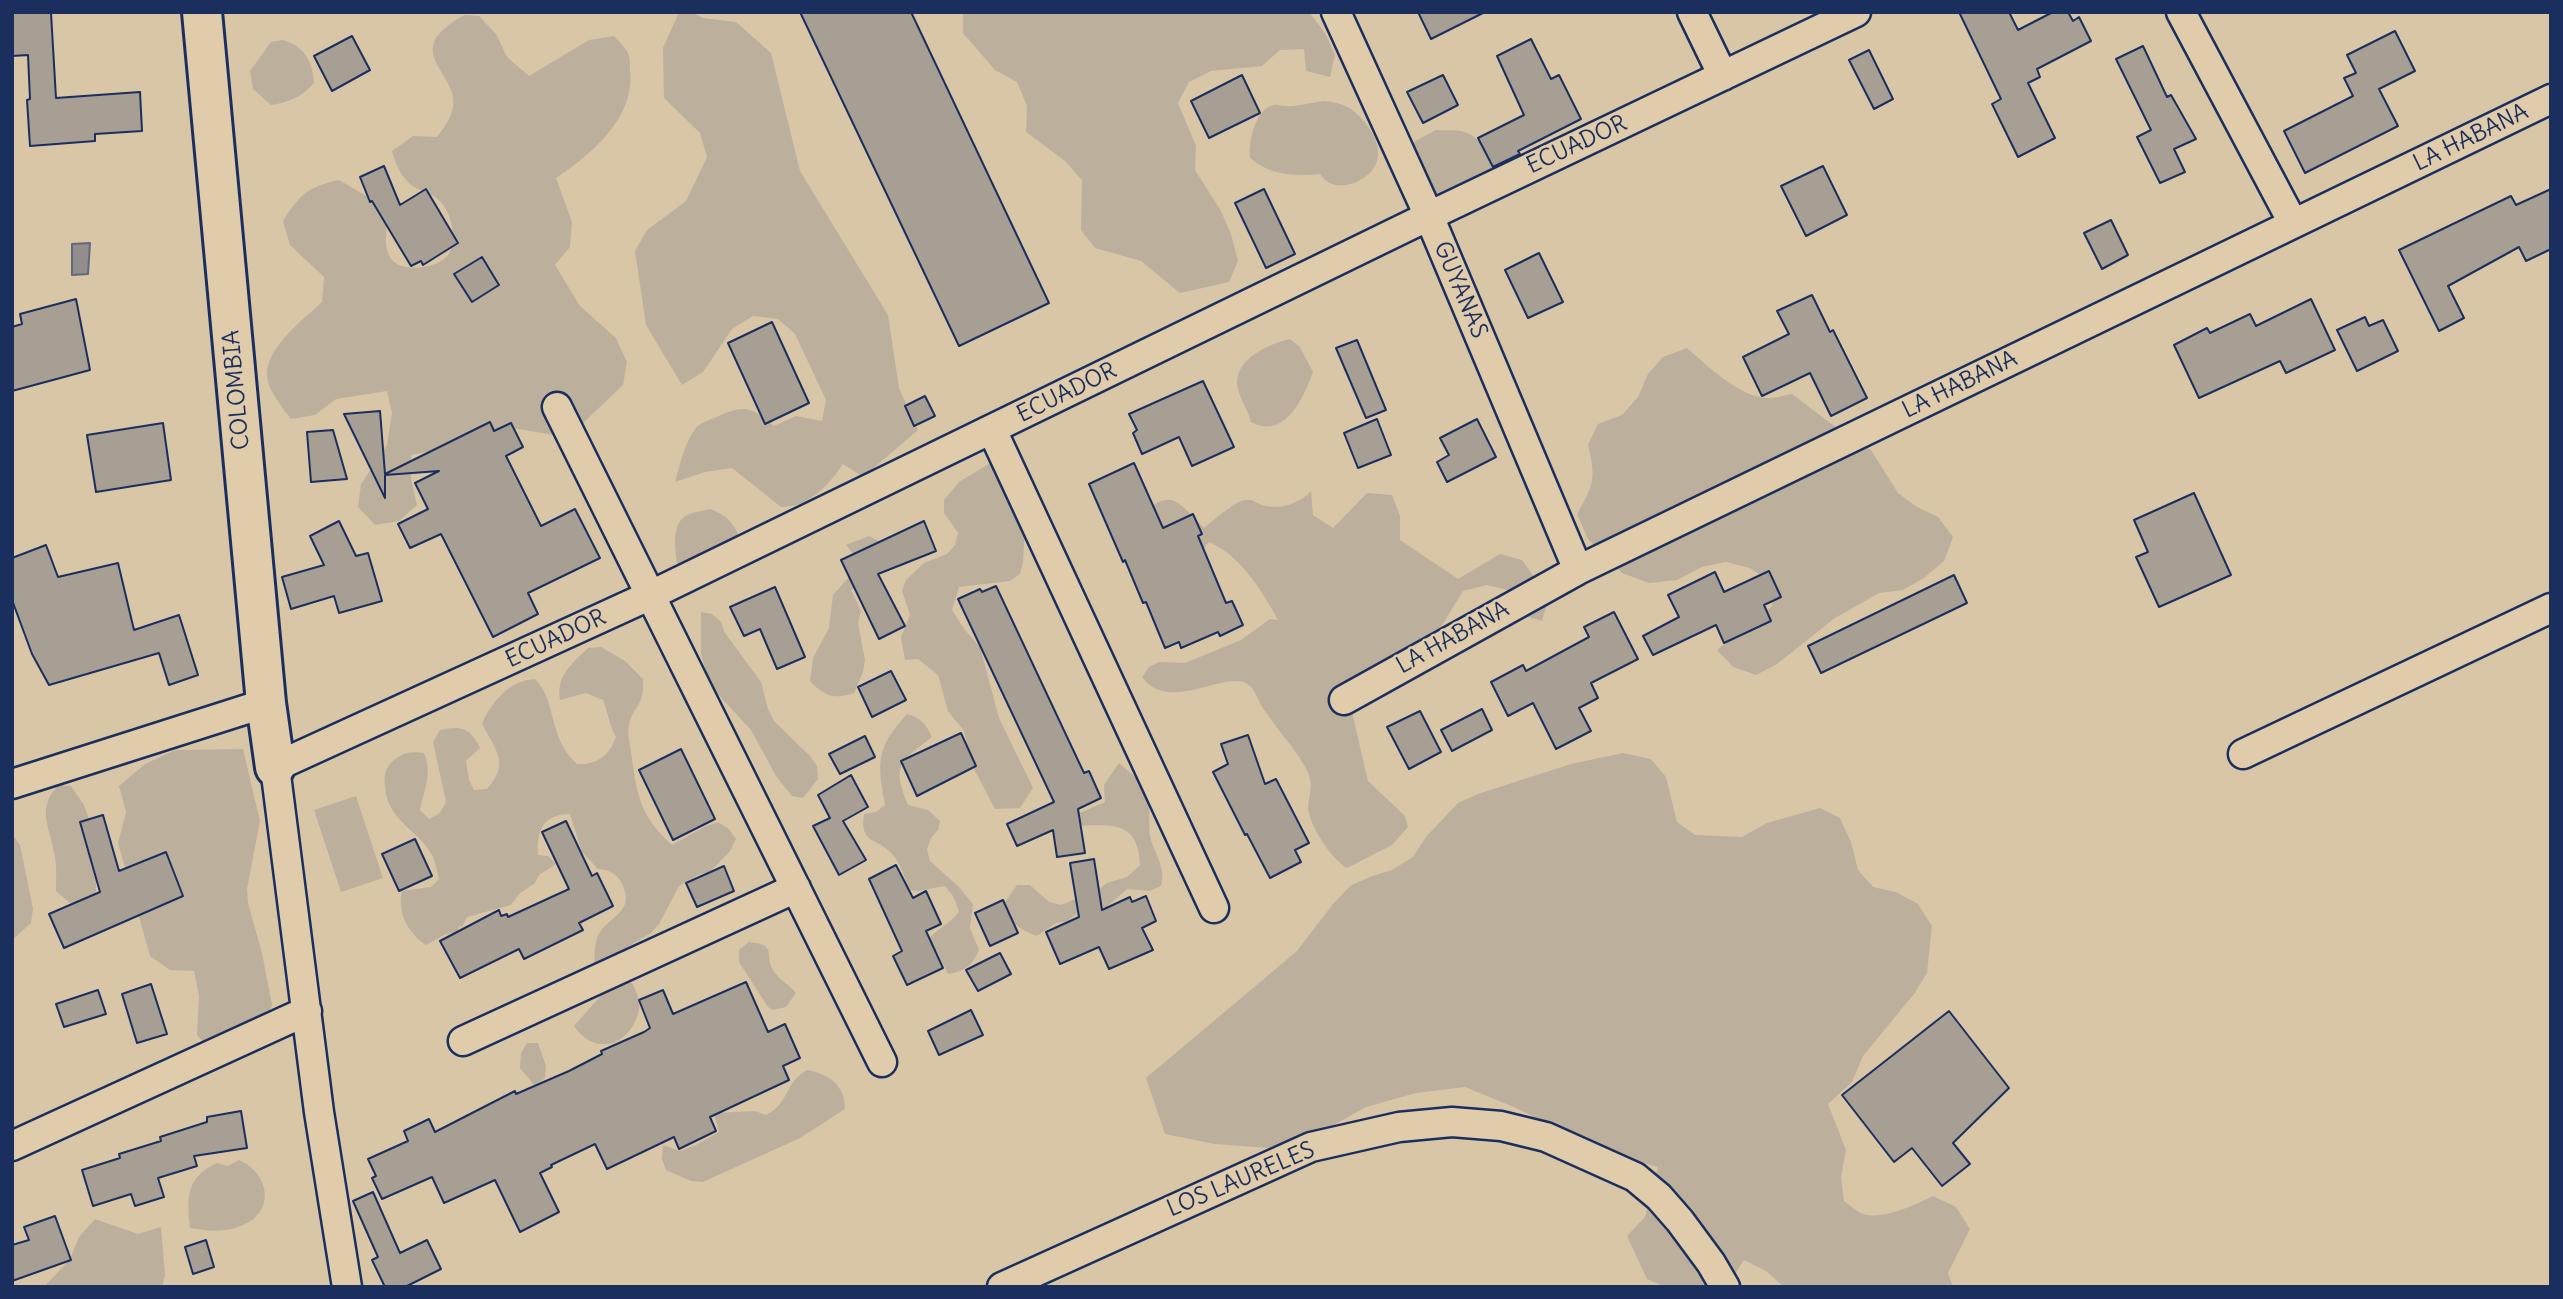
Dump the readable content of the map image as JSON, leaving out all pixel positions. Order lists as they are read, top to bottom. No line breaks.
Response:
{"streets":{"street":["LA HABANA","ECUADOR","GUYANAS","COLOMBIA","LOS LAURELES"]},"crossings":[["LA HABANA","GUYANAS"],["ECUADOR","GUYANAS"],["ECUADOR","COLOMBIA"]]}
